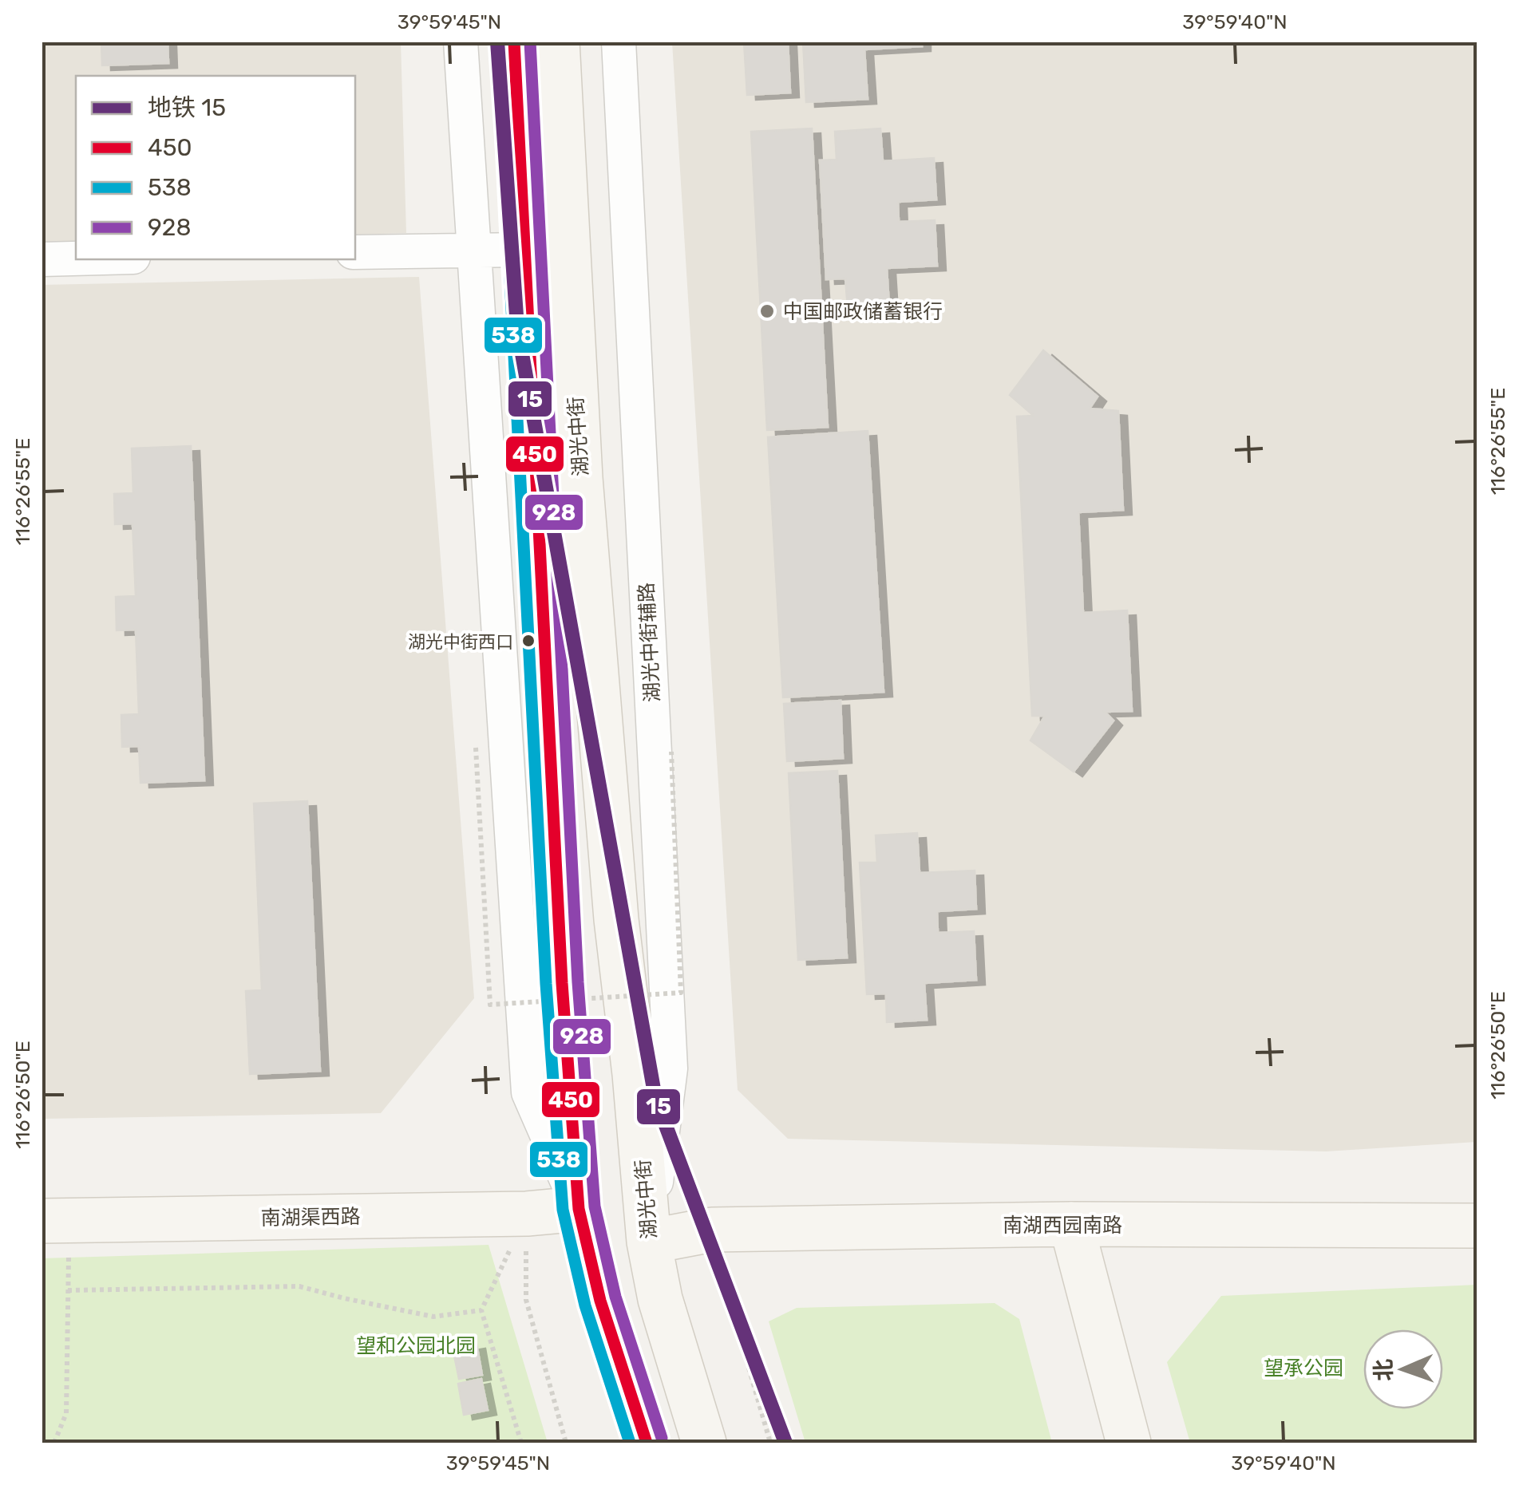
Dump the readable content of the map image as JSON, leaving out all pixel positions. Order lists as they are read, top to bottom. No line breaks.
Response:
{"streets":{"main road":["湖光中街","南湖渠西路","南湖西园南路"],"street":["湖光中街辅路"]},"crossings":[["湖光中街","湖光中街辅路"],["湖光中街","南湖西园南路"],["湖光中街辅路","南湖西园南路"]],"parks":["望和公园北园","望承公园"],"places":["中国邮政储蓄银行","湖光中街西口"],"lines":["metro line 15","transit line 450","transit line 928","transit line 538"],"legend":["地铁 15","450","538","928"],"north":"left","coordinates":["39°59'45\"N","39°59'40\"N","116°26'55\"E","116°26'50\"E"]}
